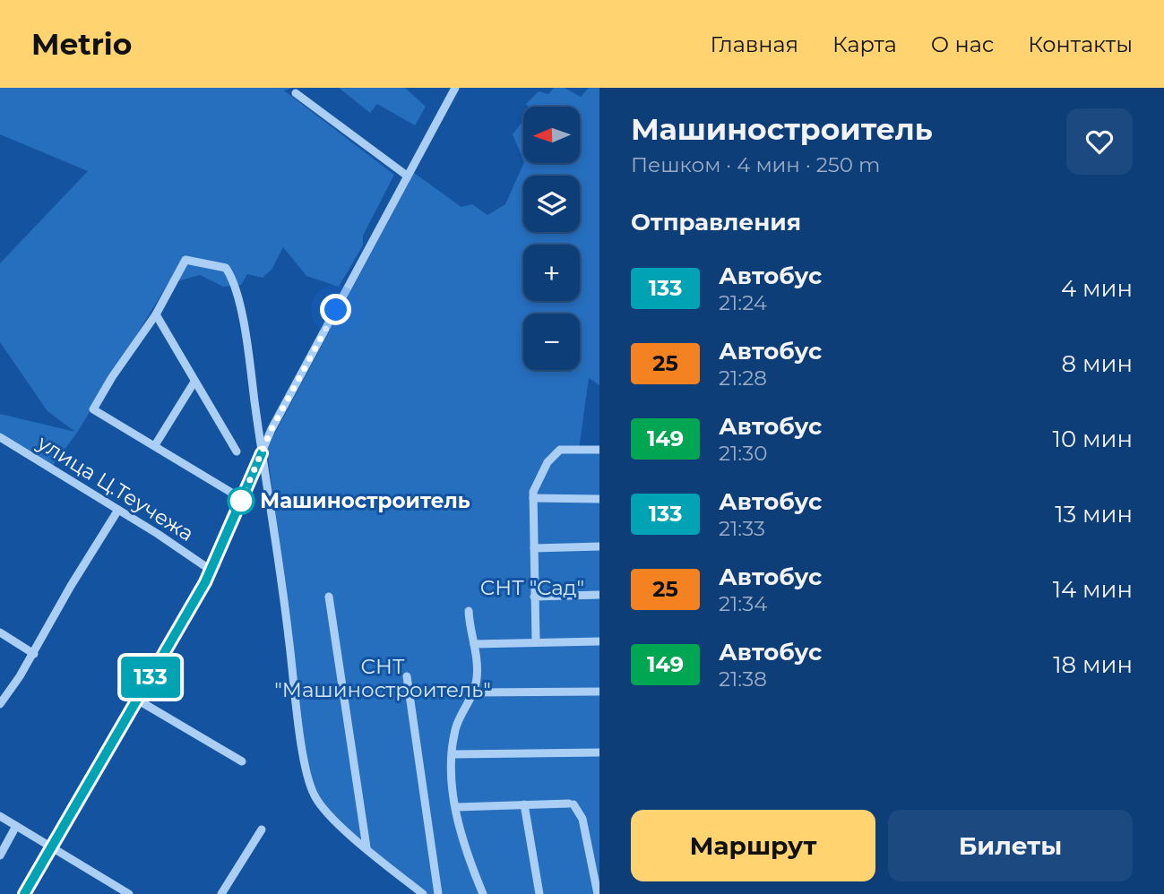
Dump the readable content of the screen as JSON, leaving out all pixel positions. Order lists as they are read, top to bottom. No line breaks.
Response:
{"streets":{"street":["улица Ц.Теучежа"]},"parks":["СНТ \"Сад\"","СНТ \"Машиностроитель\""],"places":["Машиностроитель"],"lines":["bus line 133"],"north":"left","page":{"header":"Metrio","nav":["Главная","Карта","О нас","Контакты"],"on_map":"133","heading":[["Машиностроитель","Пешком · 4 мин · 250 m"],"Отправления"],"map_buttons":["+","−"],"list":[{"mark":"133","name":"Автобус","note":"21:24","value":"4 мин"},{"mark":"25","name":"Автобус","note":"21:28","value":"8 мин"},{"mark":"149","name":"Автобус","note":"21:30","value":"10 мин"},{"mark":"133","name":"Автобус","note":"21:33","value":"13 мин"},{"mark":"25","name":"Автобус","note":"21:34","value":"14 мин"},{"mark":"149","name":"Автобус","note":"21:38","value":"18 мин"}],"buttons":["Маршрут","Билеты"]}}
